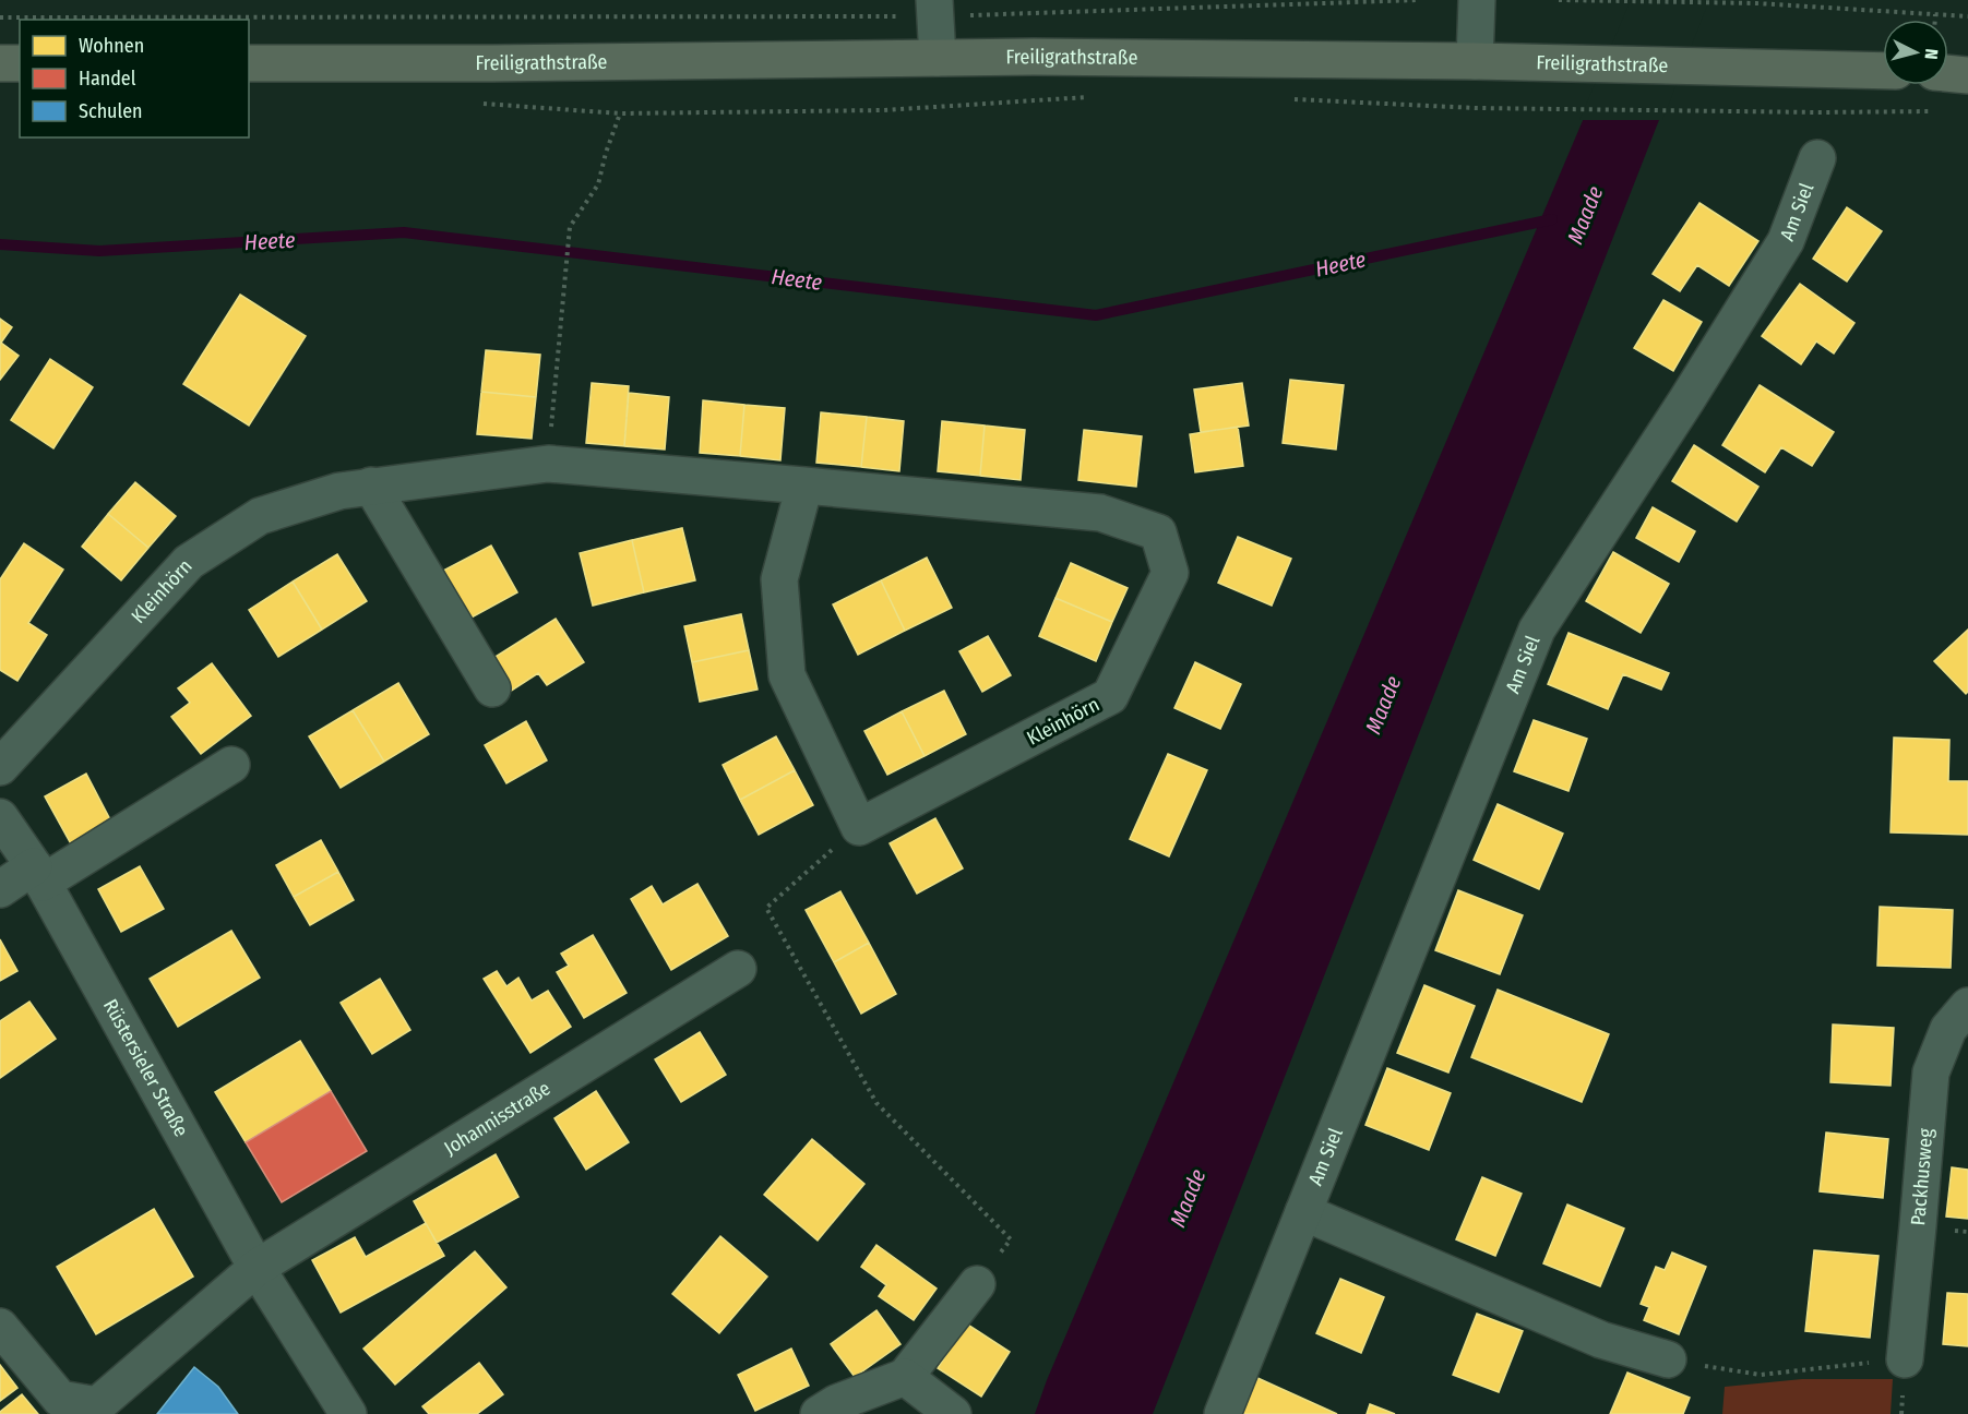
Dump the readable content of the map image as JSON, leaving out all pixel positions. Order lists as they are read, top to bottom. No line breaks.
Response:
{"streets":{"main road":["Freiligrathstraße"],"street":["Am Siel","Kleinhörn","Rüstersieler Straße","Johannisstraße","Packhusweg"]},"crossings":[["Rüstersieler Straße","Johannisstraße"]],"water":["Maade","Heete"],"legend":["Wohnen","Handel","Schulen"],"north":"right"}
